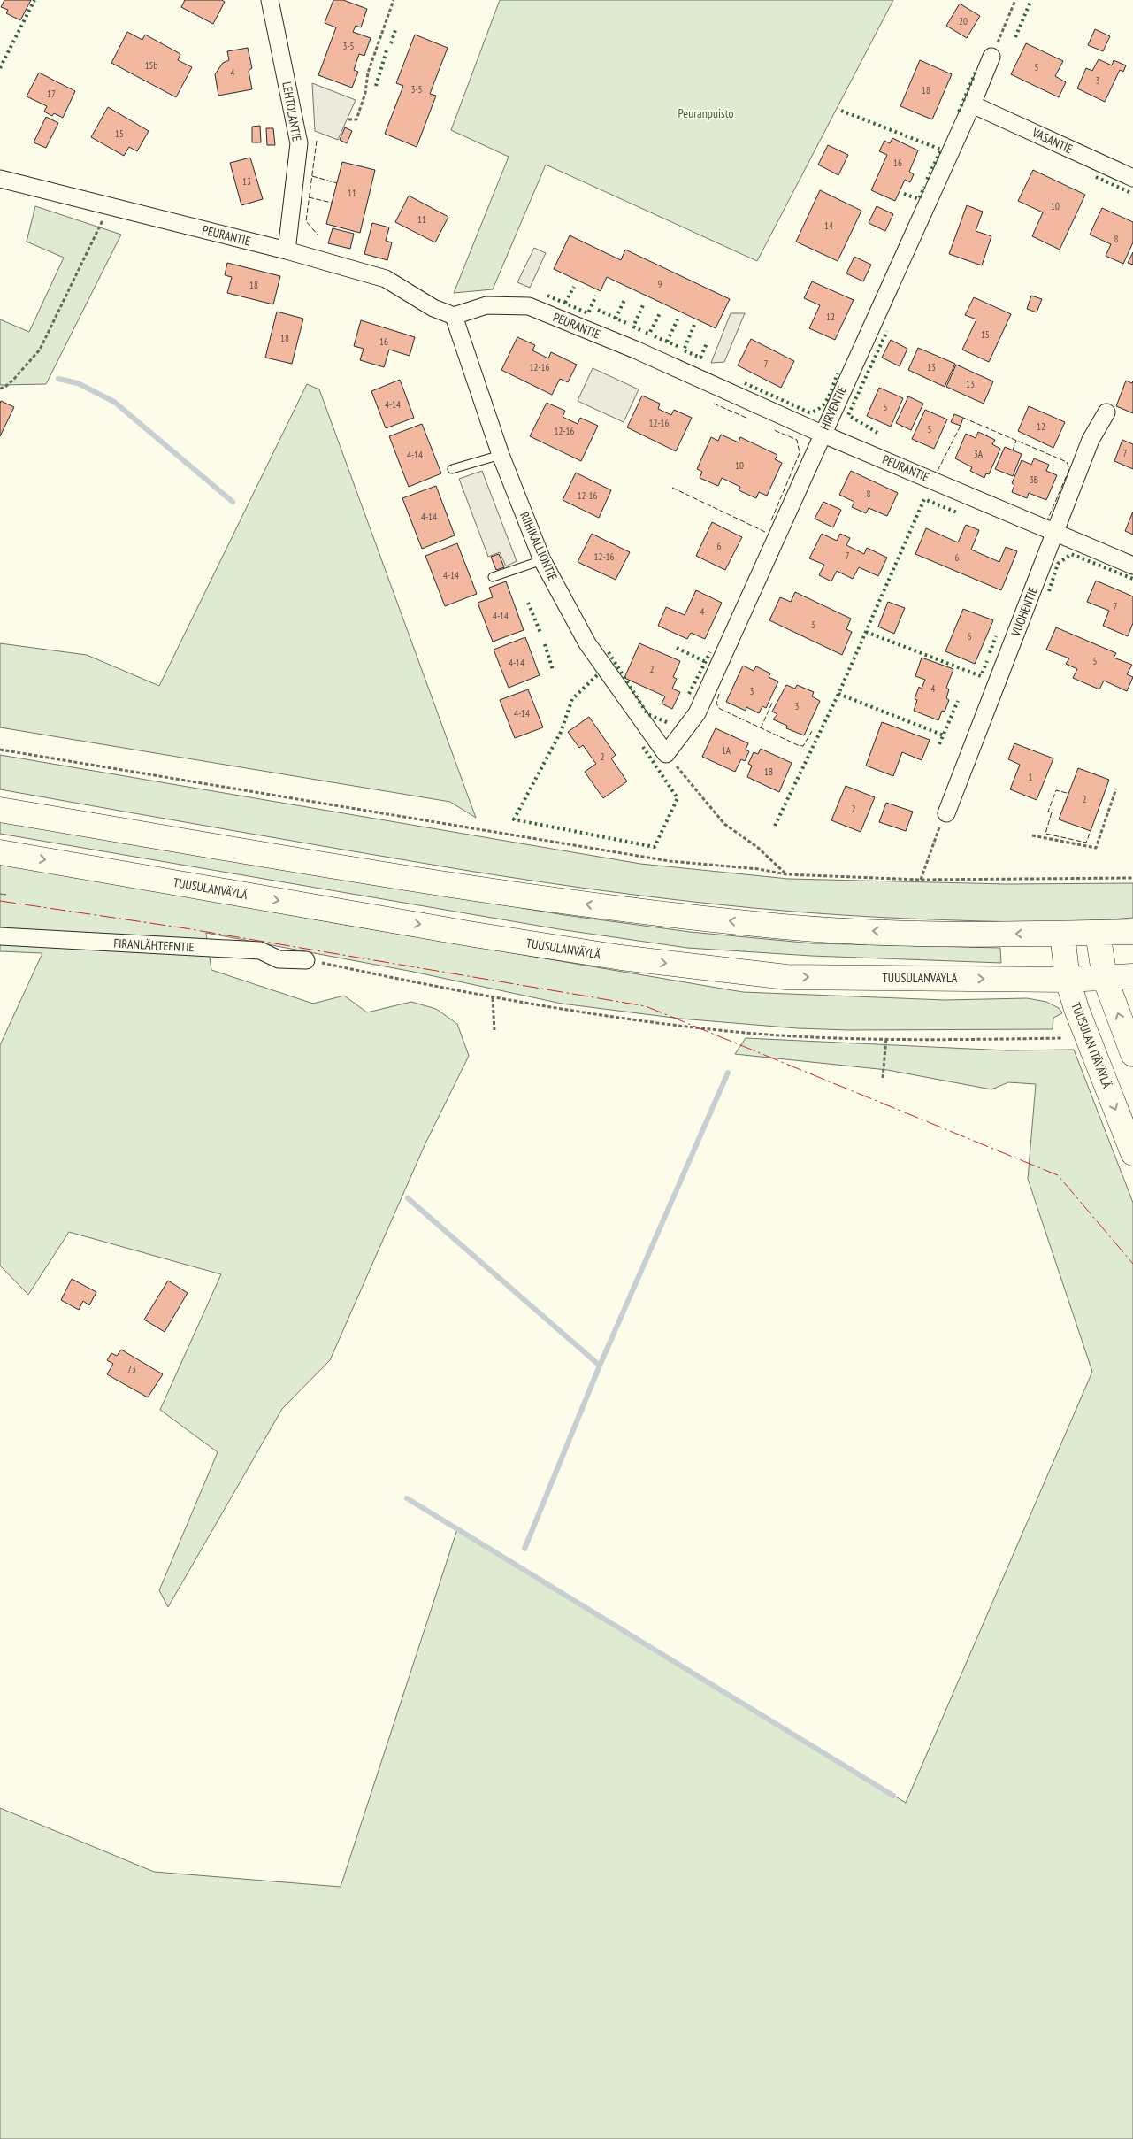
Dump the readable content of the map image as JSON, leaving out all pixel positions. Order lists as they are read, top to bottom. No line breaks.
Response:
{"streets":{"main road":["TUUSULANVÄYLÄ","TUUSULAN ITÄVÄYLÄ"],"street":["LEHTOLANTIE","VASANTIE","PEURANTIE","HIRVENTIE","RIIHIKALLIONTIE","VUOHENTIE","FIRANLÄHTEENTIE"]},"crossings":[["LEHTOLANTIE","PEURANTIE"],["VASANTIE","HIRVENTIE"],["PEURANTIE","HIRVENTIE"],["PEURANTIE","RIIHIKALLIONTIE"],["PEURANTIE","VUOHENTIE"],["HIRVENTIE","RIIHIKALLIONTIE"],["TUUSULANVÄYLÄ","TUUSULAN ITÄVÄYLÄ"]],"parks":["Peuranpuisto"],"house_numbers":["20","3-5","15b","5","4","3","3-5","18","17","15","16","13","11","10","11","14","8","9","18","12","15","18","16","7","12-16","13","13","4-14","5","12-16","12","5","12-16","7","3A","4-14","10","3B","8","12-16","4-14","6","7","12-16","6","4-14","7","4","4-14","5","6","5","4-14","2","4","3","3","4-14","1A","2","1B","1","2","2","73"]}
